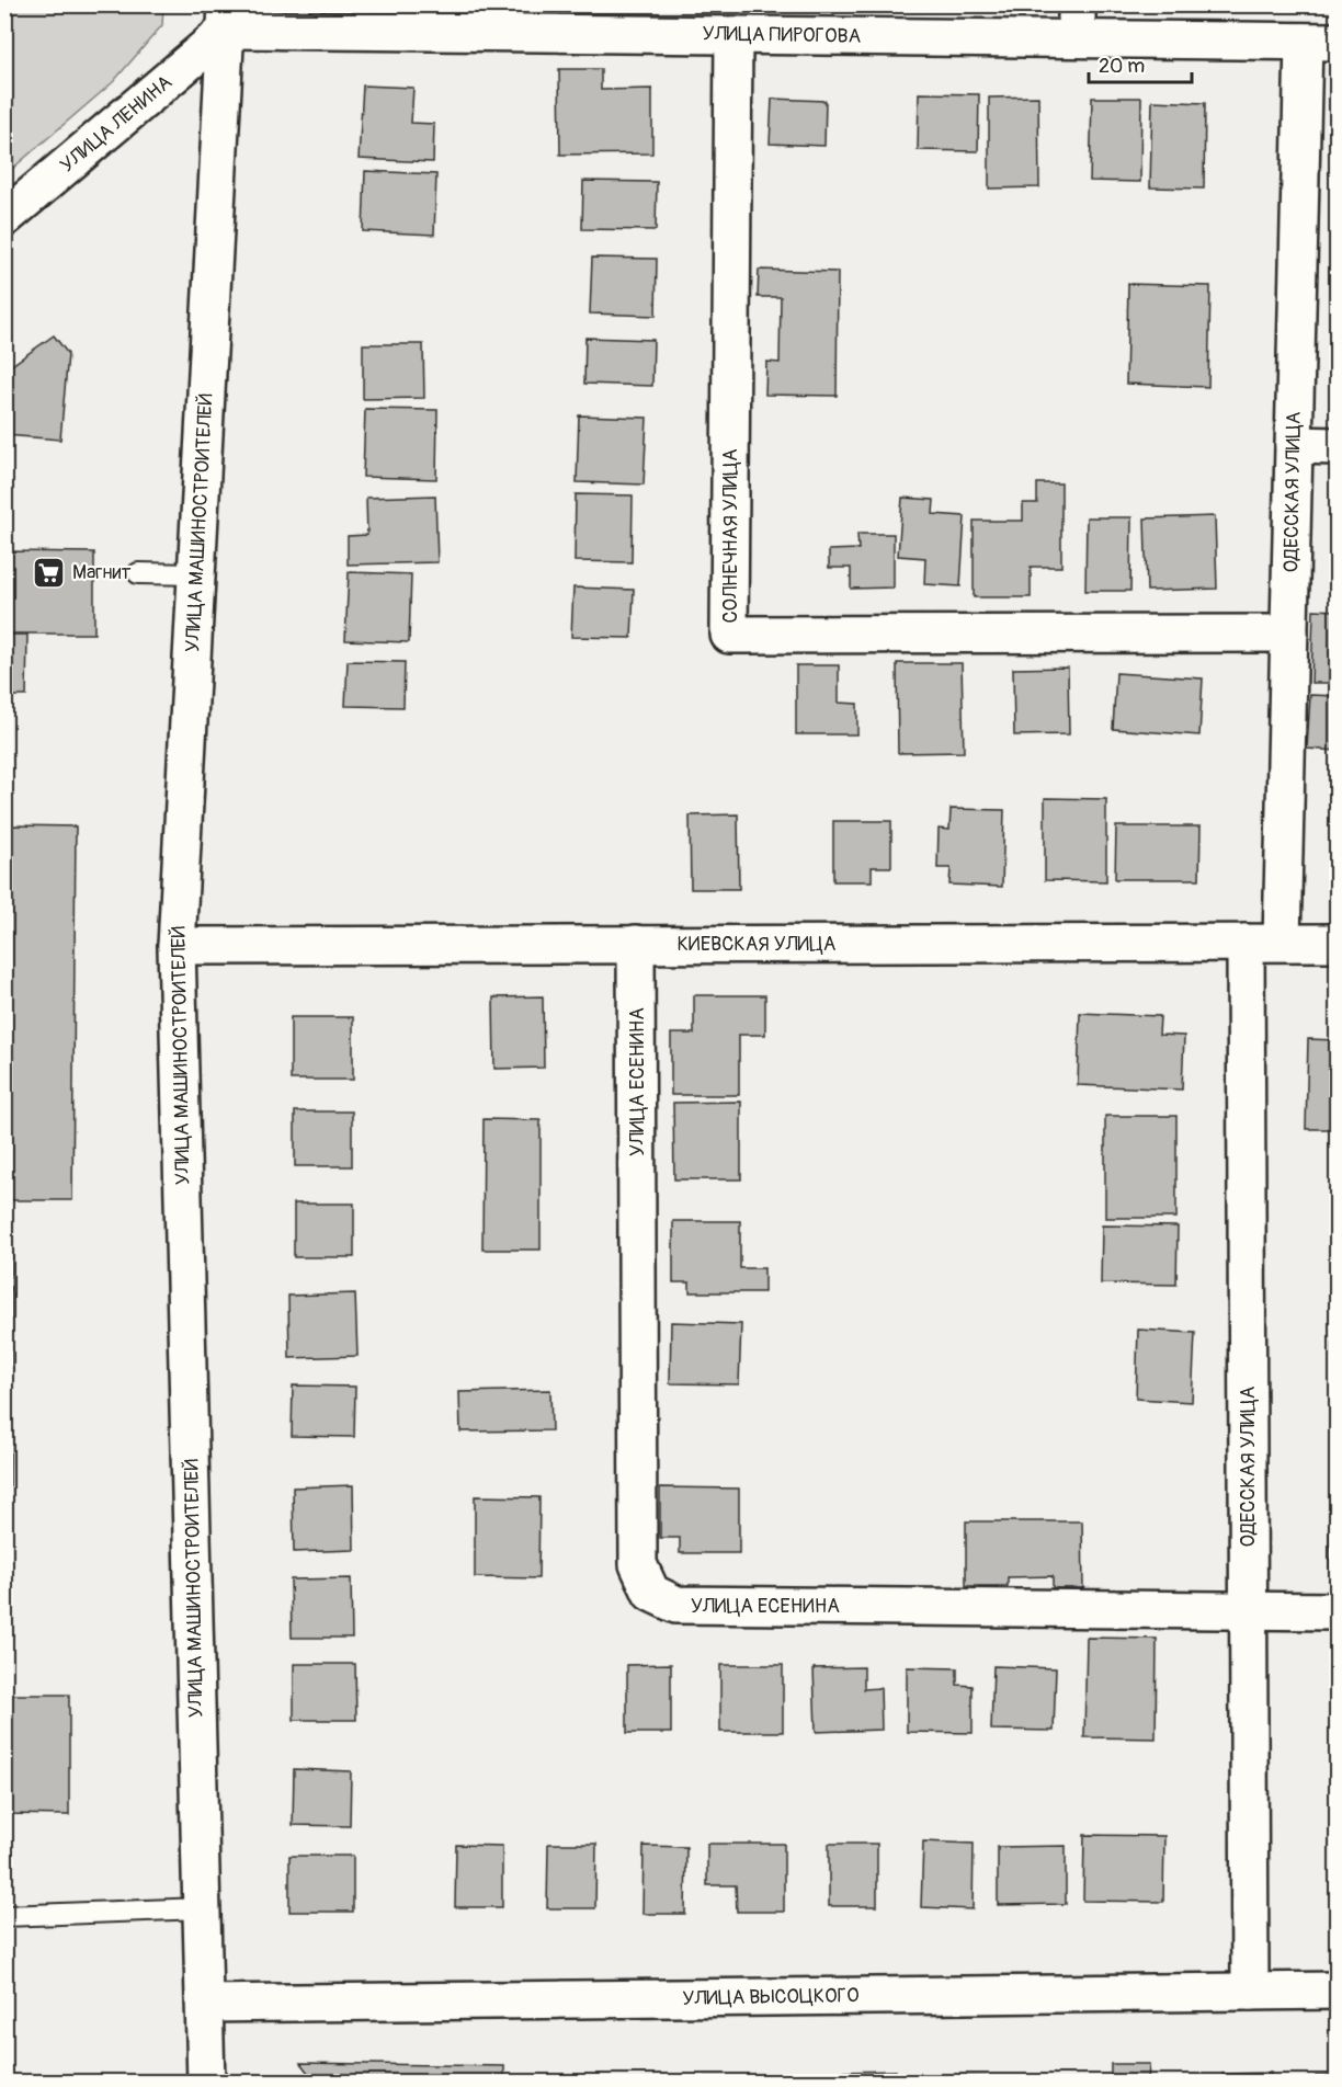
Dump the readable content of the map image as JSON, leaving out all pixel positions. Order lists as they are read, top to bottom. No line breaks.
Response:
{"streets":{"street":["УЛИЦА ПИРОГОВА","УЛИЦА ЛЕНИНА","ОДЕССКАЯ УЛИЦА","УЛИЦА МАШИНОСТРОИТЕЛЕЙ","СОЛНЕЧНАЯ УЛИЦА","КИЕВСКАЯ УЛИЦА","УЛИЦА ЕСЕНИНА","УЛИЦА ВЫСОЦКОГО"]},"crossings":[["УЛИЦА ПИРОГОВА","УЛИЦА ЛЕНИНА"],["УЛИЦА ПИРОГОВА","ОДЕССКАЯ УЛИЦА"],["УЛИЦА ПИРОГОВА","УЛИЦА МАШИНОСТРОИТЕЛЕЙ"],["УЛИЦА ПИРОГОВА","СОЛНЕЧНАЯ УЛИЦА"],["УЛИЦА ЛЕНИНА","УЛИЦА МАШИНОСТРОИТЕЛЕЙ"],["ОДЕССКАЯ УЛИЦА","СОЛНЕЧНАЯ УЛИЦА"],["ОДЕССКАЯ УЛИЦА","КИЕВСКАЯ УЛИЦА"],["ОДЕССКАЯ УЛИЦА","УЛИЦА ЕСЕНИНА"],["ОДЕССКАЯ УЛИЦА","УЛИЦА ВЫСОЦКОГО"],["УЛИЦА МАШИНОСТРОИТЕЛЕЙ","КИЕВСКАЯ УЛИЦА"],["УЛИЦА МАШИНОСТРОИТЕЛЕЙ","УЛИЦА ВЫСОЦКОГО"],["КИЕВСКАЯ УЛИЦА","УЛИЦА ЕСЕНИНА"]],"places":{"supermarket":["Магнит"]},"scale_bar":"20 m"}
